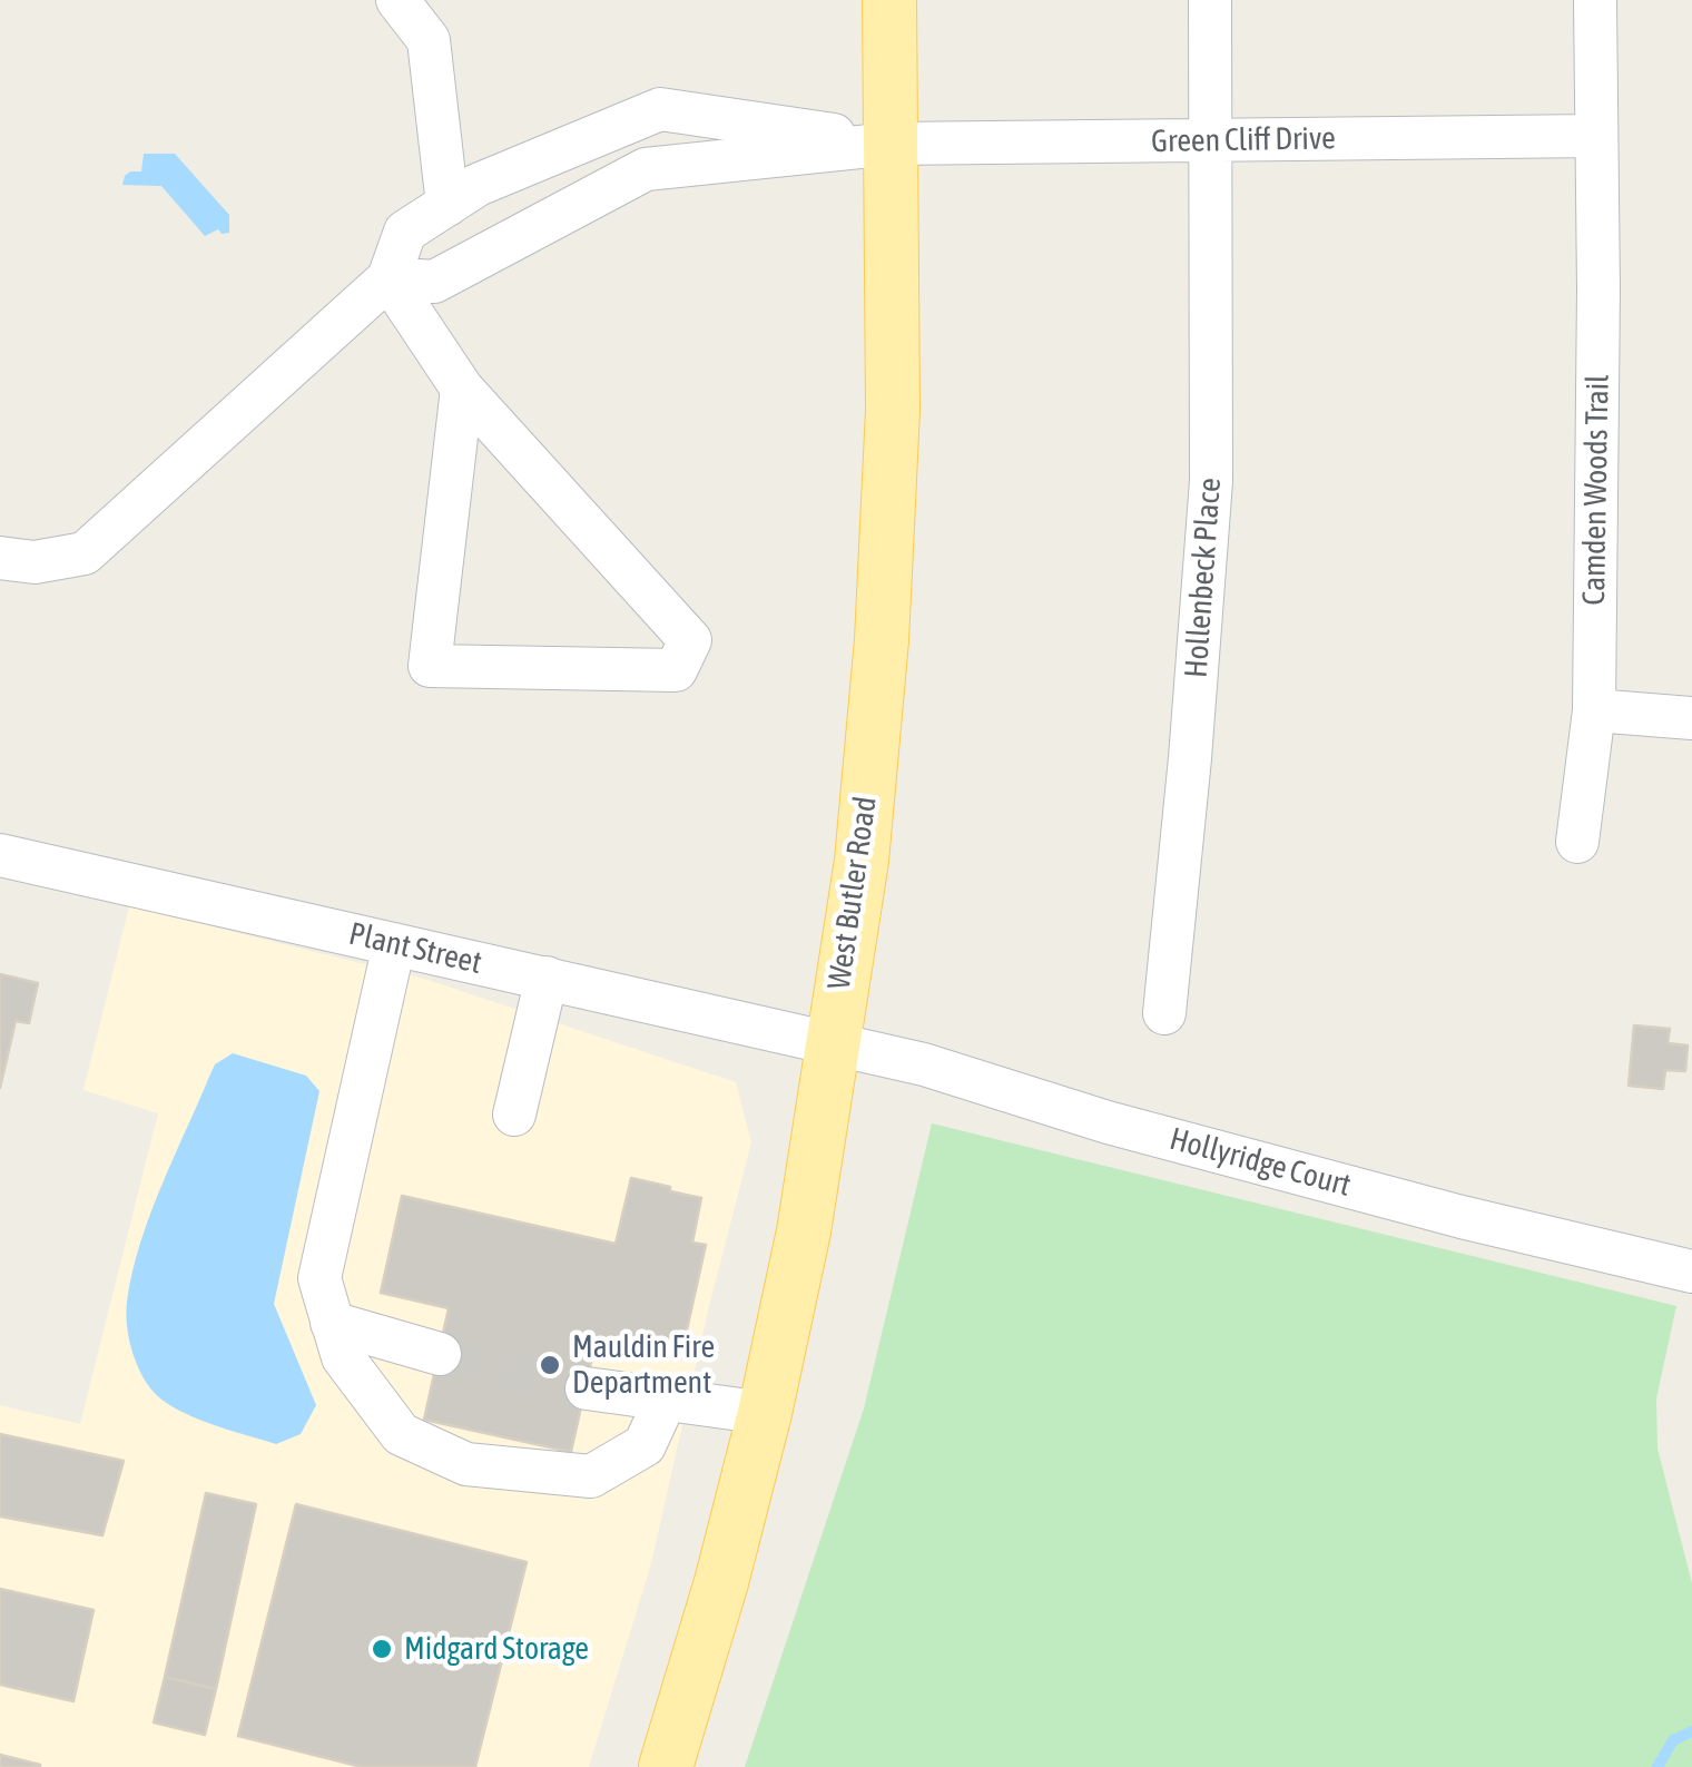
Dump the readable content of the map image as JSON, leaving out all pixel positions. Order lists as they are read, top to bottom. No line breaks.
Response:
{"streets":{"main road":["West Butler Road"],"street":["Green Cliff Drive","Camden Woods Trail","Hollenbeck Place","Plant Street","Hollyridge Court"]},"crossings":[["Green Cliff Drive","Camden Woods Trail"],["Green Cliff Drive","Hollenbeck Place"],["Green Cliff Drive","West Butler Road"],["West Butler Road","Plant Street"],["West Butler Road","Hollyridge Court"],["Plant Street","Hollyridge Court"]],"places":["Mauldin Fire Department","Midgard Storage"]}
